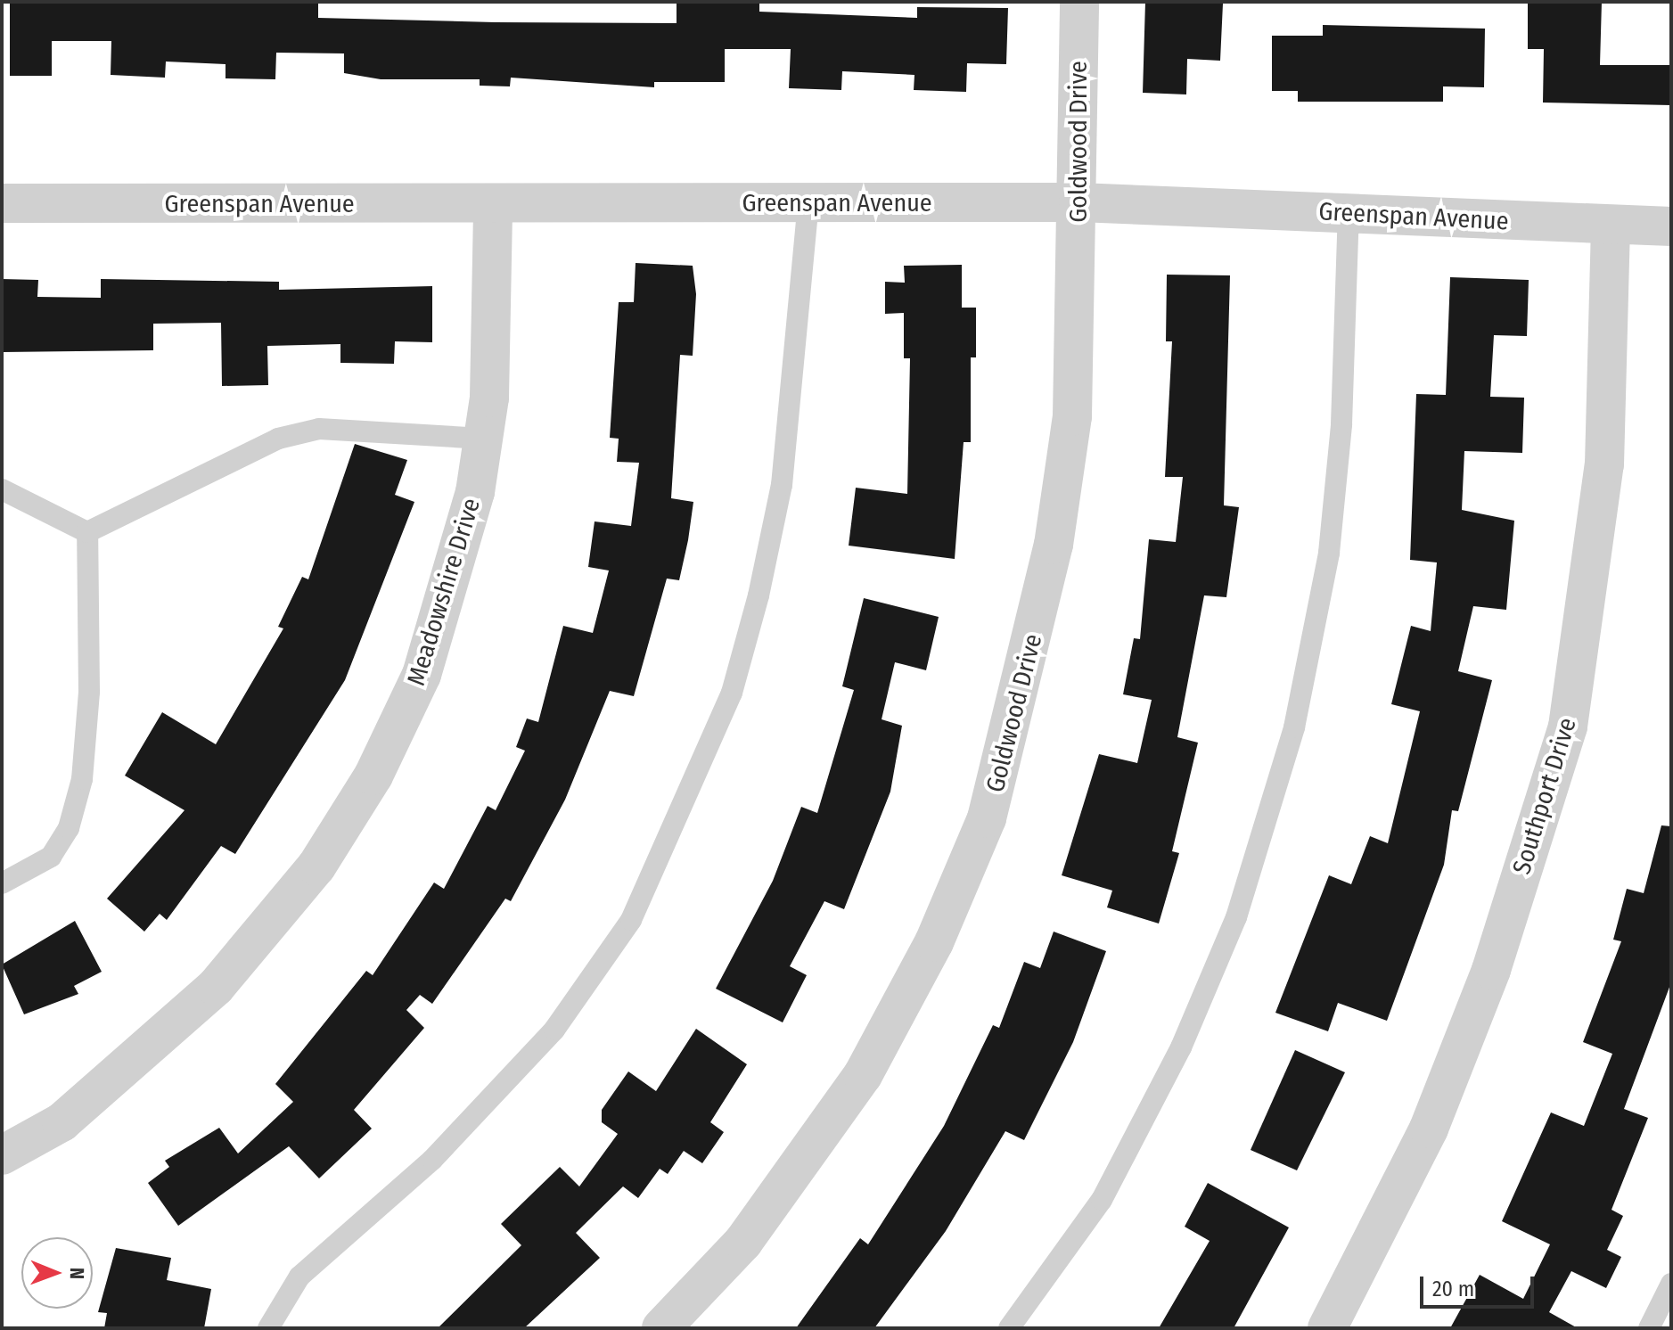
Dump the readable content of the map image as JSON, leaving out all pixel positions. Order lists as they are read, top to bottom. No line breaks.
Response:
{"streets":{"street":["Goldwood Drive","Greenspan Avenue","Meadowshire Drive","Southport Drive"]},"crossings":[["Goldwood Drive","Greenspan Avenue"],["Greenspan Avenue","Meadowshire Drive"],["Greenspan Avenue","Southport Drive"]],"scale_bar":"20 m","north":"right"}
